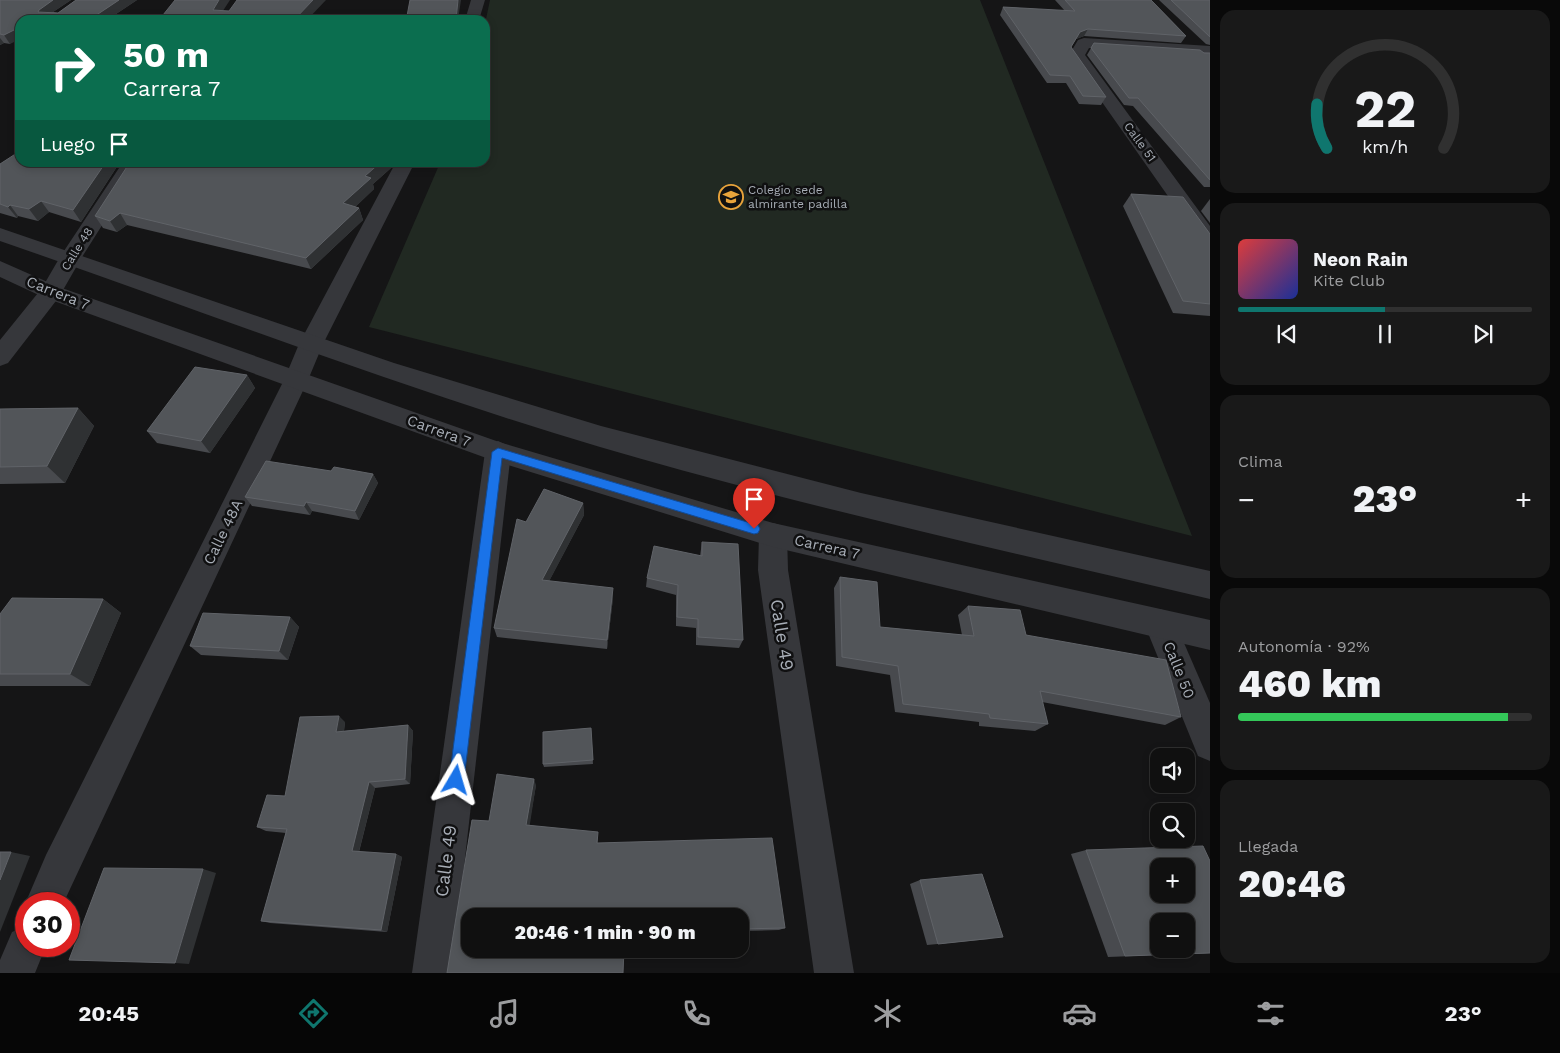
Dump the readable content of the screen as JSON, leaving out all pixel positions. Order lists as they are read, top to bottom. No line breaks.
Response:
{"streets":{"street":["Calle 51","Calle 48","Carrera 7","Calle 48A","Calle 49","Calle 50"]},"crossings":[["Calle 48","Carrera 7"],["Carrera 7","Calle 48A"],["Carrera 7","Calle 49"],["Carrera 7","Calle 50"]],"places":{"school or university":["Colegio sede almirante padilla"]},"page":{"turn":["50 m","Carrera 7"],"then":"Luego","song":["Neon Rain","Kite Club"],"tile":["Clima",["Autonomía · 92%","460 km"],["Llegada","20:46"]],"heat":["−","23°","+"],"map_buttons":["+","−"],"limit":"30","trip":"20:46 · 1 min · 90 m","tabs":["20:45","23°"],"gauge":["22","km/h"]}}
